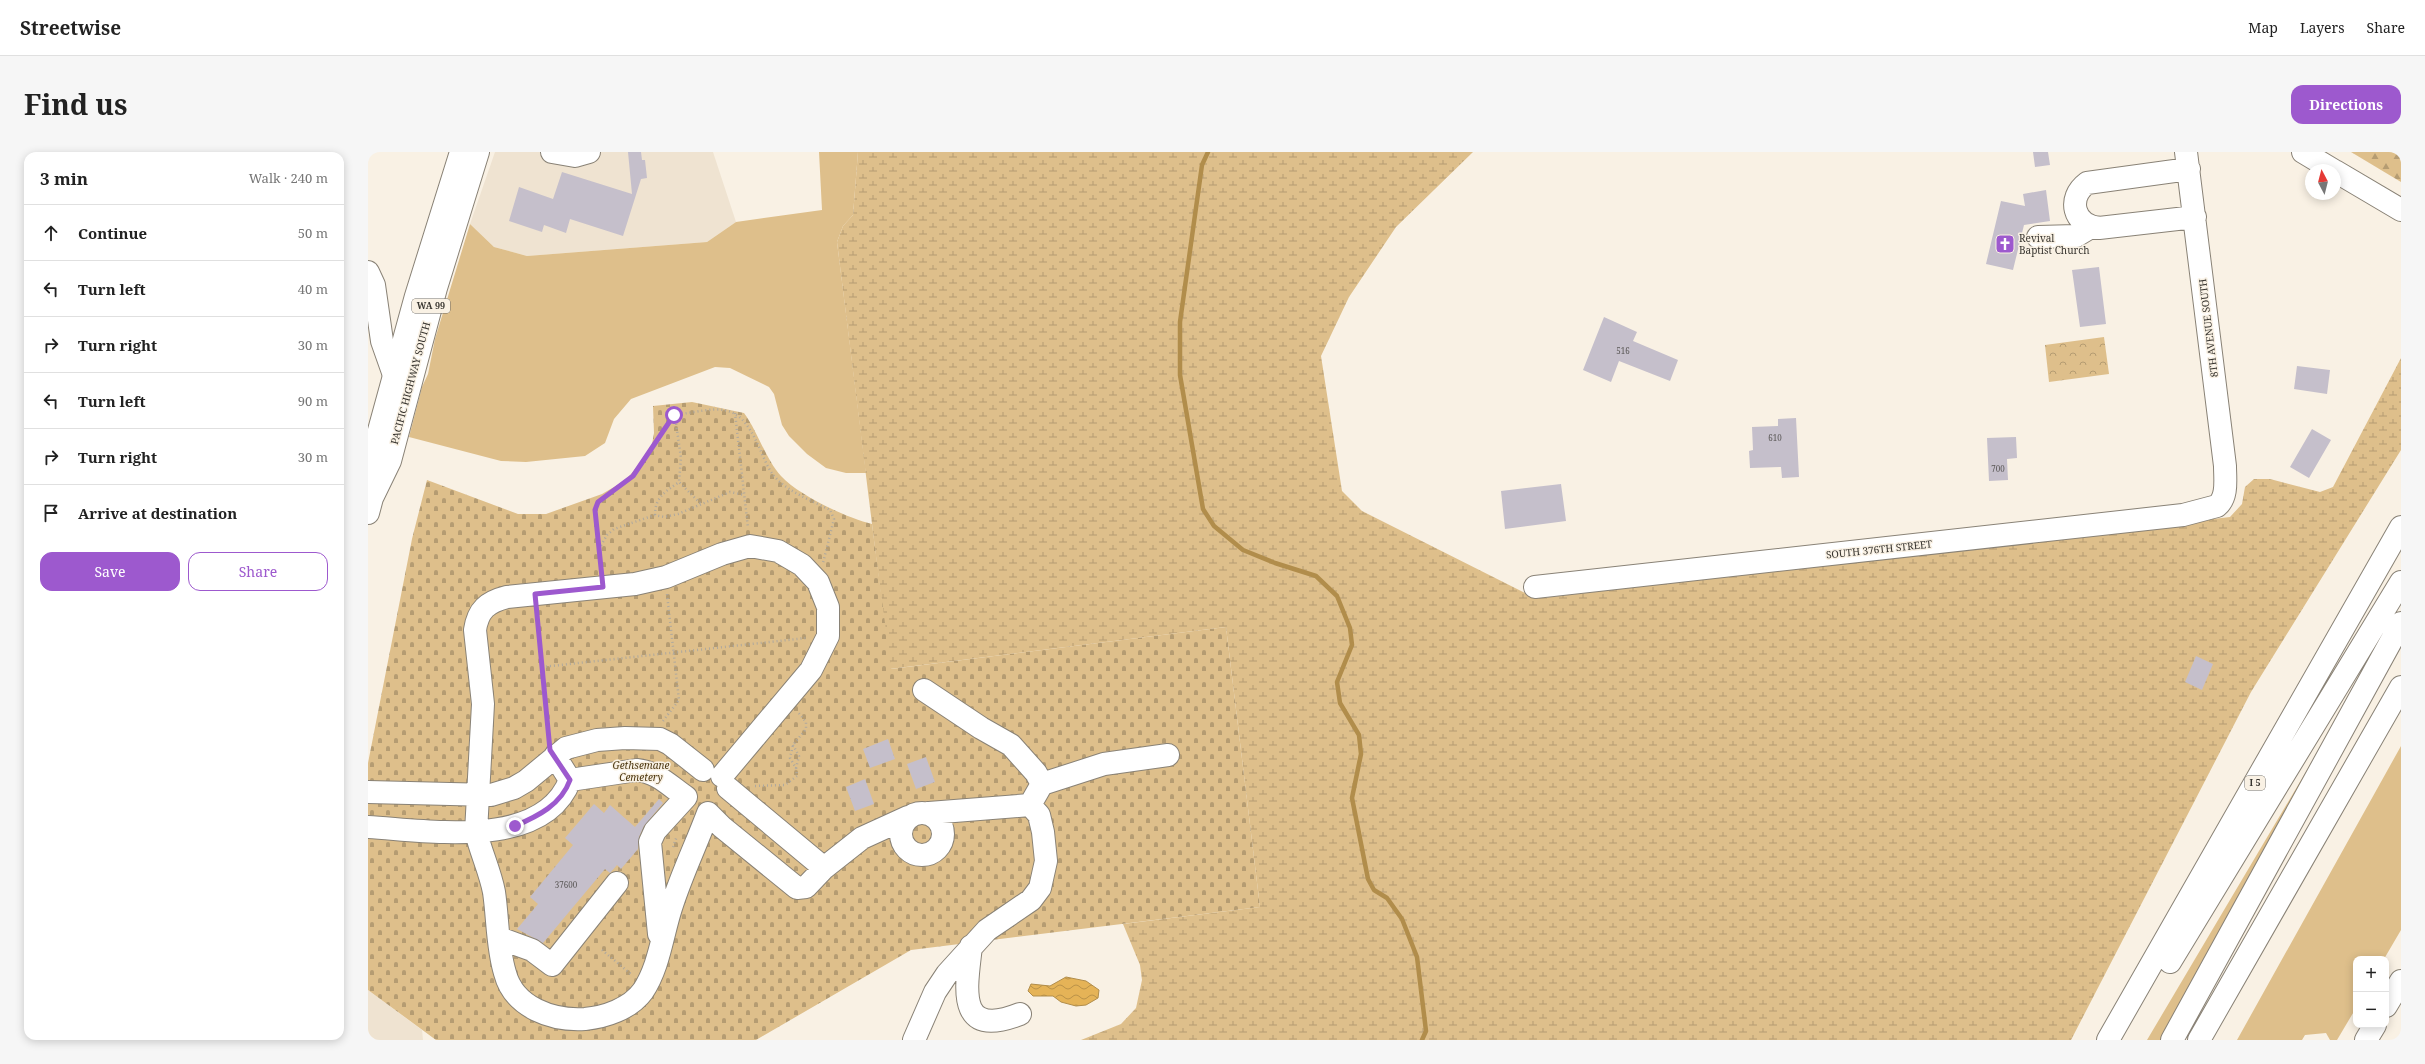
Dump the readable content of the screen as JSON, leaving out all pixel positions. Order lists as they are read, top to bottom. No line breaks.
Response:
{"streets":{"main road":["WA 99","8TH AVENUE SOUTH","PACIFIC HIGHWAY SOUTH","SOUTH 376TH STREET","I 5"]},"crossings":[["8TH AVENUE SOUTH","SOUTH 376TH STREET"]],"parks":["Gethsemane Cemetery"],"places":{"church":["Revival Baptist Church"]},"house_numbers":["516","610","700","37600"],"north":"top","page":{"header":"Streetwise","nav":["Map","Layers","Share"],"title":"Find us","buttons":["Directions",["Save","Share"]],"heading":["3 min","Walk · 240 m"],"list":[["Continue","50 m"],["Turn left","40 m"],["Turn right","30 m"],["Turn left","90 m"],["Turn right","30 m"],"Arrive at destination"],"map_buttons":["+","−"]}}
